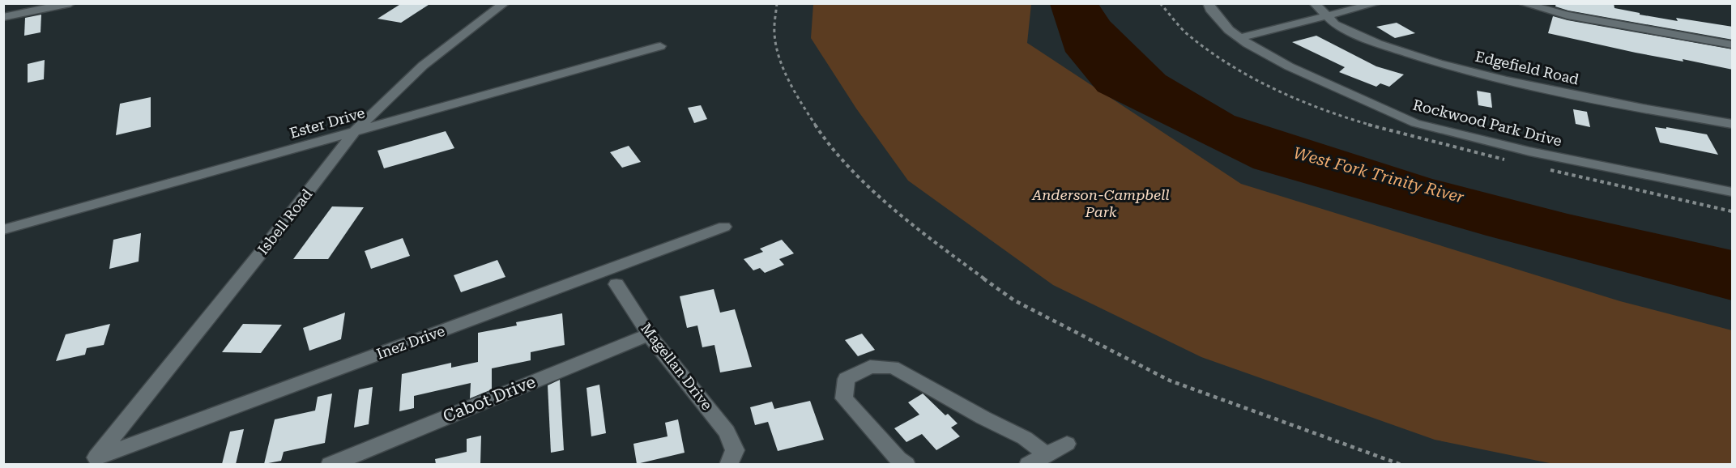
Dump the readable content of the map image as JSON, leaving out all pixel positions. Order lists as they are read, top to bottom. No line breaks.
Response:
{"streets":{"street":["Edgefield Road","Ester Drive","Rockwood Park Drive","Isbell Road","Inez Drive","Magellan Drive","Cabot Drive"]},"crossings":[["Ester Drive","Isbell Road"],["Isbell Road","Inez Drive"],["Magellan Drive","Cabot Drive"]],"water":["West Fork Trinity River"],"parks":["Anderson-Campbell Park"]}
